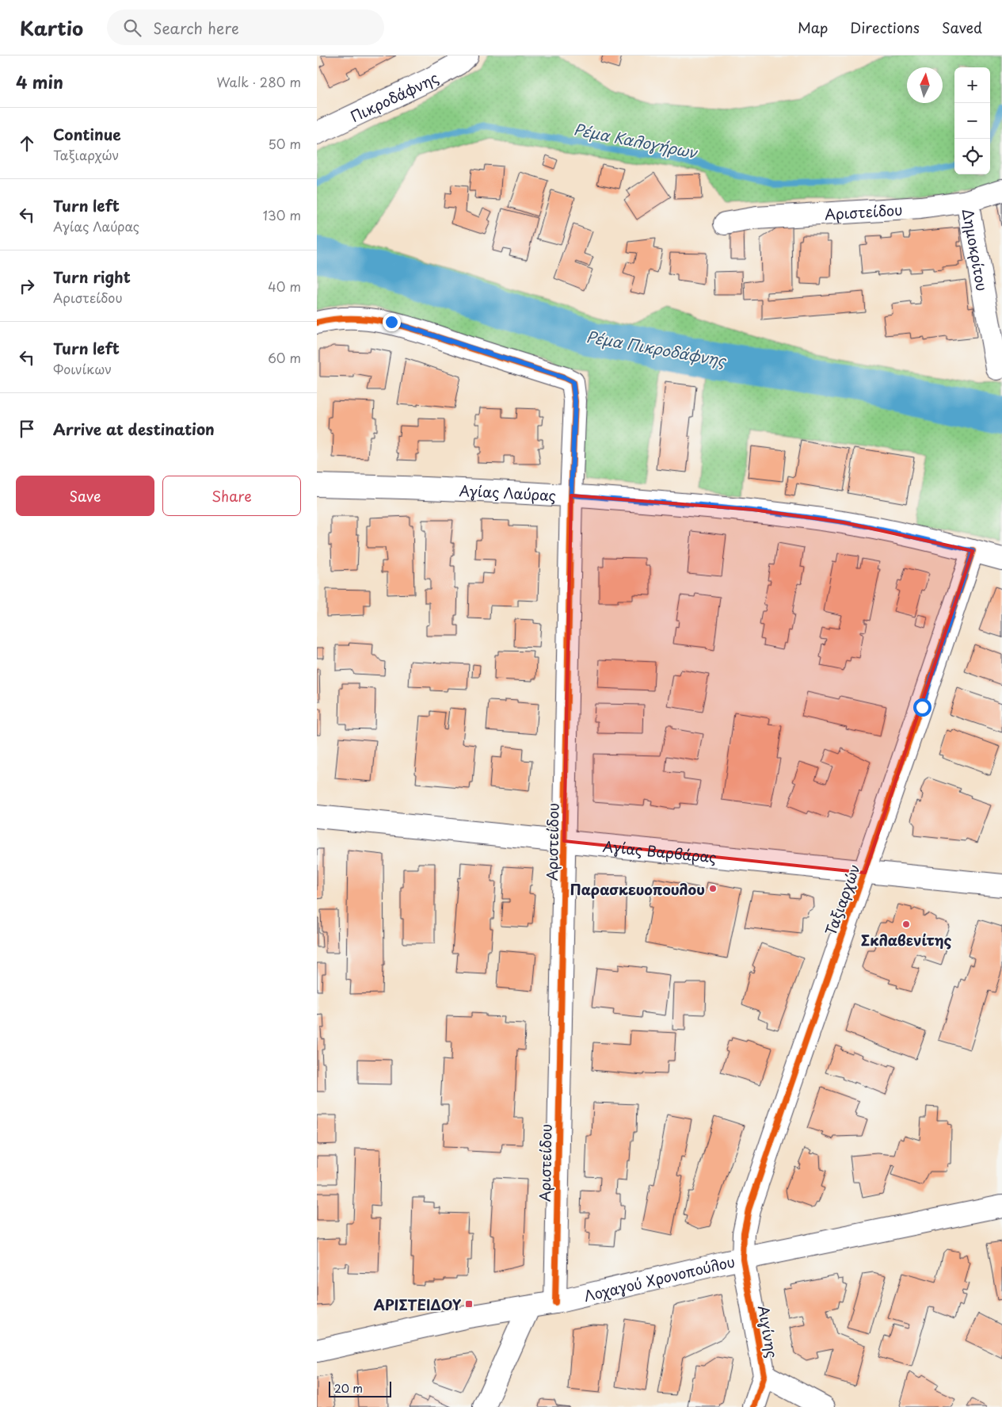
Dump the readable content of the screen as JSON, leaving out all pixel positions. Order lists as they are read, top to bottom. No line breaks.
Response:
{"streets":{"street":["Πικροδάφνης","Αριστείδου","Δημοκρίτου","Αγίας Λαύρας","Αγίας Βαρβάρας","Ταξιαρχών","Λοχαγού Χρονοπούλου","Αιγίνης"]},"crossings":[["Αριστείδου","Δημοκρίτου"],["Αριστείδου","Αγίας Λαύρας"],["Αριστείδου","Αγίας Βαρβάρας"],["Αριστείδου","Λοχαγού Χρονοπούλου"],["Αγίας Λαύρας","Ταξιαρχών"],["Αγίας Βαρβάρας","Ταξιαρχών"],["Ταξιαρχών","Λοχαγού Χρονοπούλου"],["Ταξιαρχών","Αιγίνης"],["Λοχαγού Χρονοπούλου","Αιγίνης"]],"water":["Ρέμα Καλογήρων","Ρέμα Πικροδάφνης"],"places":{"other":["Παρασκευοπουλου","Σκλαβενίτης"],"transit":["ΑΡΙΣΤΕΙΔΟΥ"]},"scale_bar":"20 m","north":"top","page":{"header":"Kartio","search":"Search here","nav":["Map","Directions","Saved"],"heading":["4 min","Walk · 280 m"],"map_buttons":["+","−"],"list":[["Continue","Ταξιαρχών","50 m"],["Turn left","Αγίας Λαύρας","130 m"],["Turn right","Αριστείδου","40 m"],["Turn left","Φοινίκων","60 m"],"Arrive at destination"],"buttons":["Save","Share"],"scale":"20 m"}}
